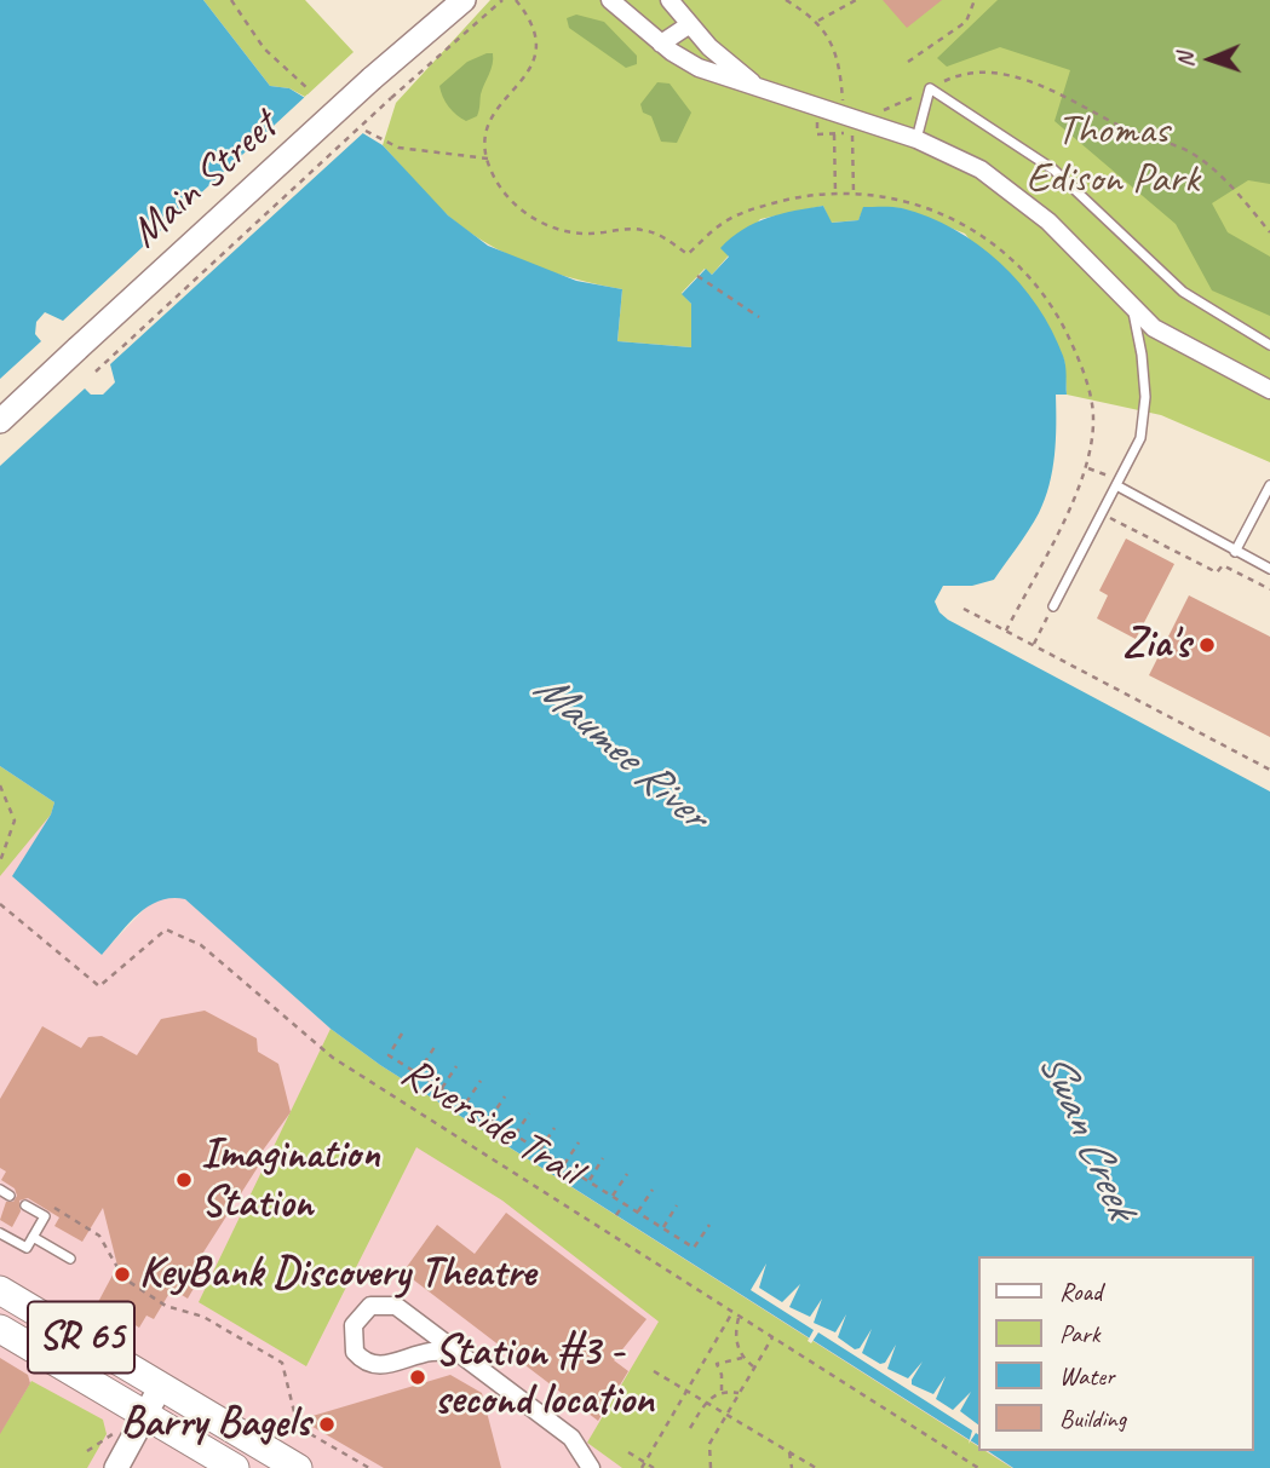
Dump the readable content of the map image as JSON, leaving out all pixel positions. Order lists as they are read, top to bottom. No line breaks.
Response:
{"streets":{"main road":["Main Street","SR 65"],"path":["Riverside Trail"]},"water":["Maumee River","Swan Creek"],"parks":["Thomas Edison Park"],"places":["Zia's","Imagination Station","KeyBank Discovery Theatre","Station #3 - second location","Barry Bagels"],"legend":["Road","Park","Water","Building"],"north":"left"}
